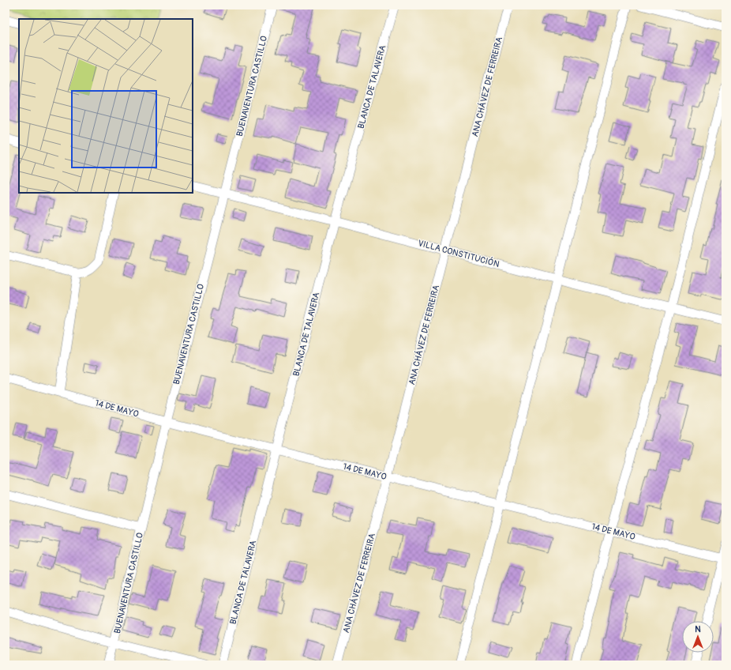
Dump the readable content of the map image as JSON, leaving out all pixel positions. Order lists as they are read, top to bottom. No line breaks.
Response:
{"streets":{"street":["BUENAVENTURA CASTILLO","BLANCA DE TALAVERA","ANA CHÁVEZ DE FERREIRA","VILLA CONSTITUCIÓN","14 DE MAYO"]},"crossings":[["BUENAVENTURA CASTILLO","VILLA CONSTITUCIÓN"],["BUENAVENTURA CASTILLO","14 DE MAYO"],["BLANCA DE TALAVERA","VILLA CONSTITUCIÓN"],["BLANCA DE TALAVERA","14 DE MAYO"],["ANA CHÁVEZ DE FERREIRA","VILLA CONSTITUCIÓN"],["ANA CHÁVEZ DE FERREIRA","14 DE MAYO"]],"north":"top"}
